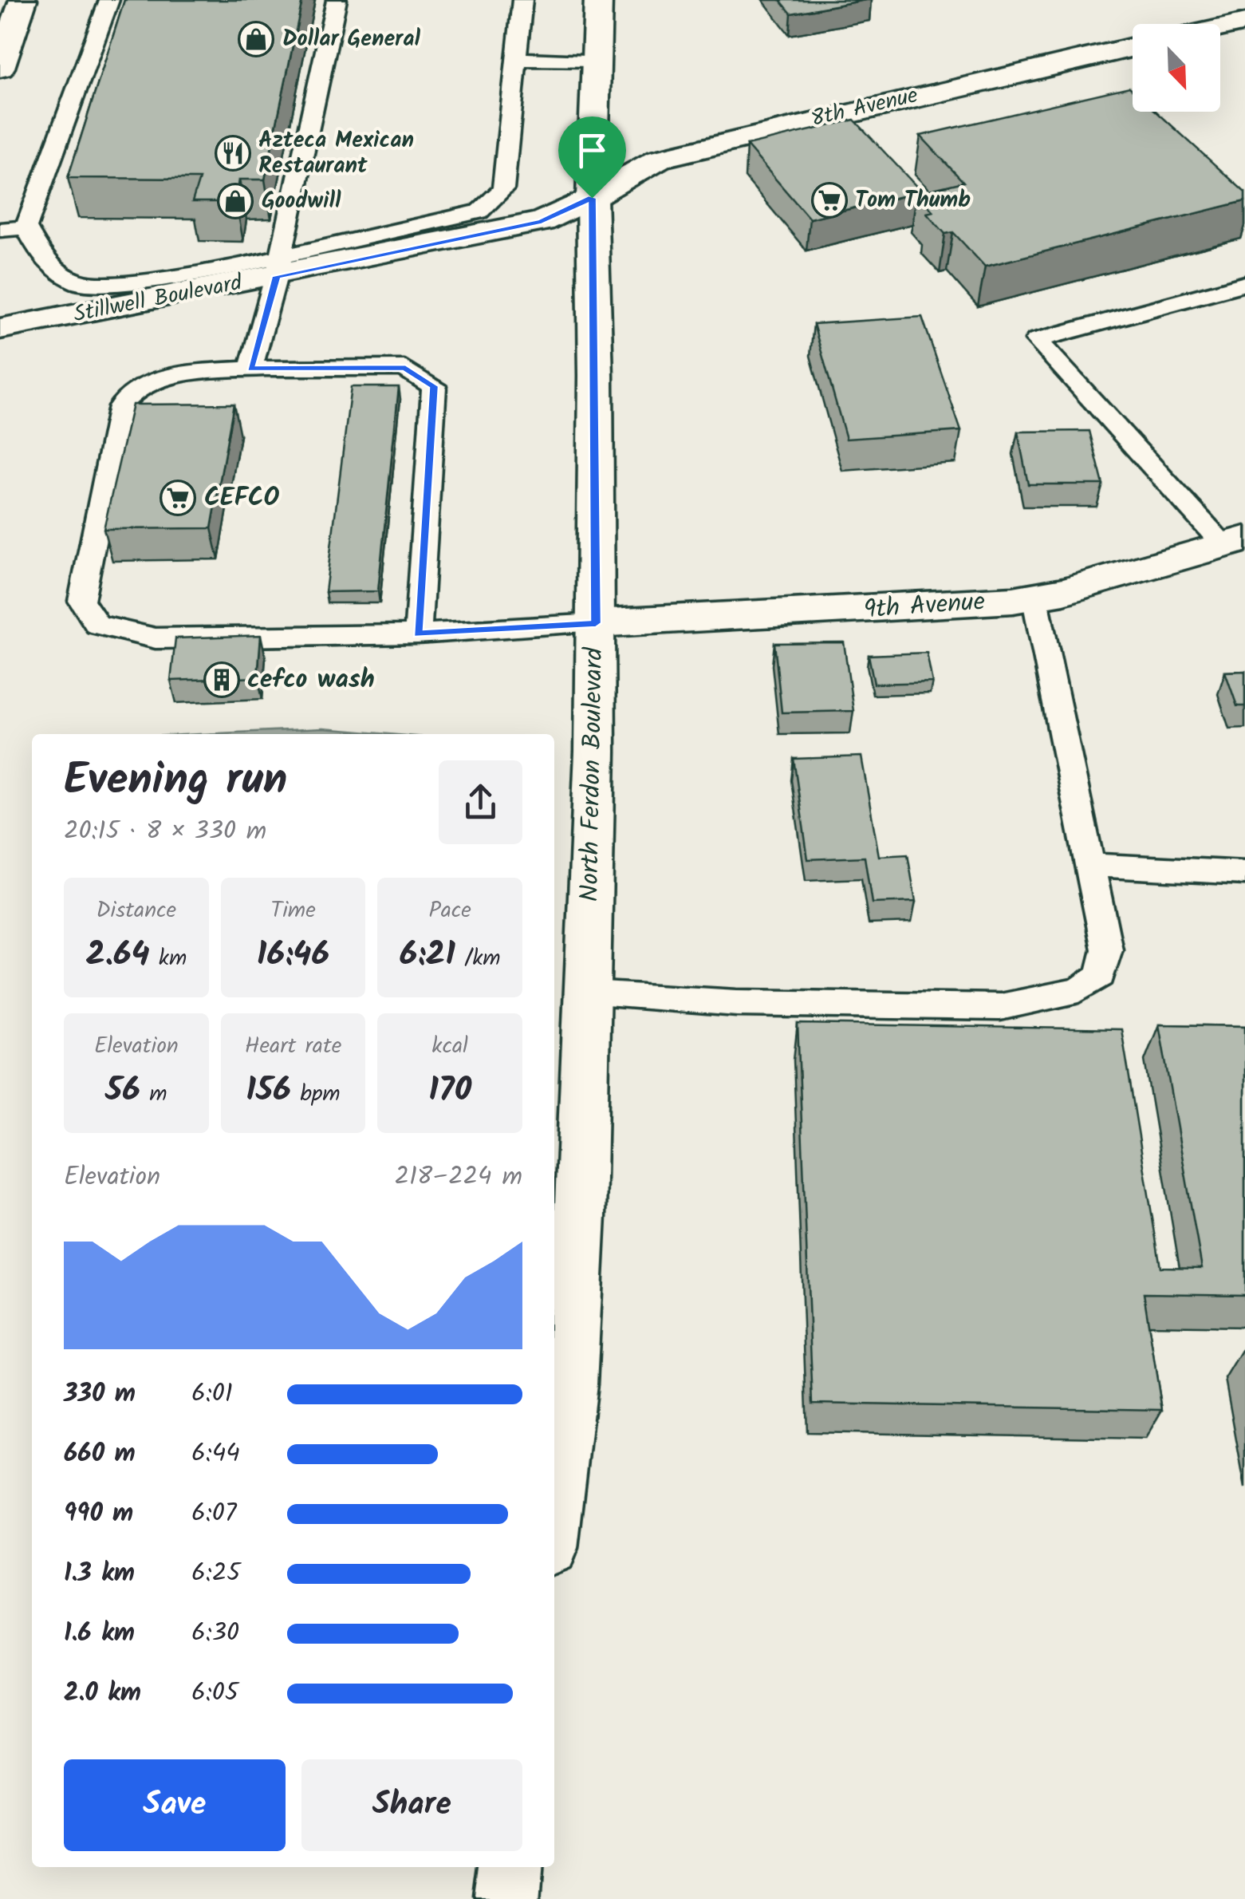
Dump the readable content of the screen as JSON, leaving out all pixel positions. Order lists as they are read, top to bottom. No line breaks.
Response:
{"streets":{"street":["8th Avenue","Stillwell Boulevard","9th Avenue","North Ferdon Boulevard"]},"crossings":[["8th Avenue","Stillwell Boulevard"],["8th Avenue","North Ferdon Boulevard"],["Stillwell Boulevard","North Ferdon Boulevard"],["9th Avenue","North Ferdon Boulevard"]],"places":{"shop":["Dollar General","Goodwill"],"restaurant":["Azteca Mexican Restaurant"],"supermarket":["Tom Thumb","CEFCO"],"building":["cefco wash"]},"north":"bottom right","page":{"heading":["Evening run","20:15 · 8 × 330 m"],"stats":[["Distance","2.64 km"],["Time","16:46"],["Pace","6:21 /km"],["Elevation","56 m"],["Heart rate","156 bpm"],["kcal","170"]],"chart":["Elevation","218–224 m"],"list":[{"name":"330 m","note":"6:01"},{"name":"660 m","note":"6:44"},{"name":"990 m","note":"6:07"},{"name":"1.3 km","note":"6:25"},{"name":"1.6 km","note":"6:30"},{"name":"2.0 km","note":"6:05"}],"buttons":["Save","Share"]}}
